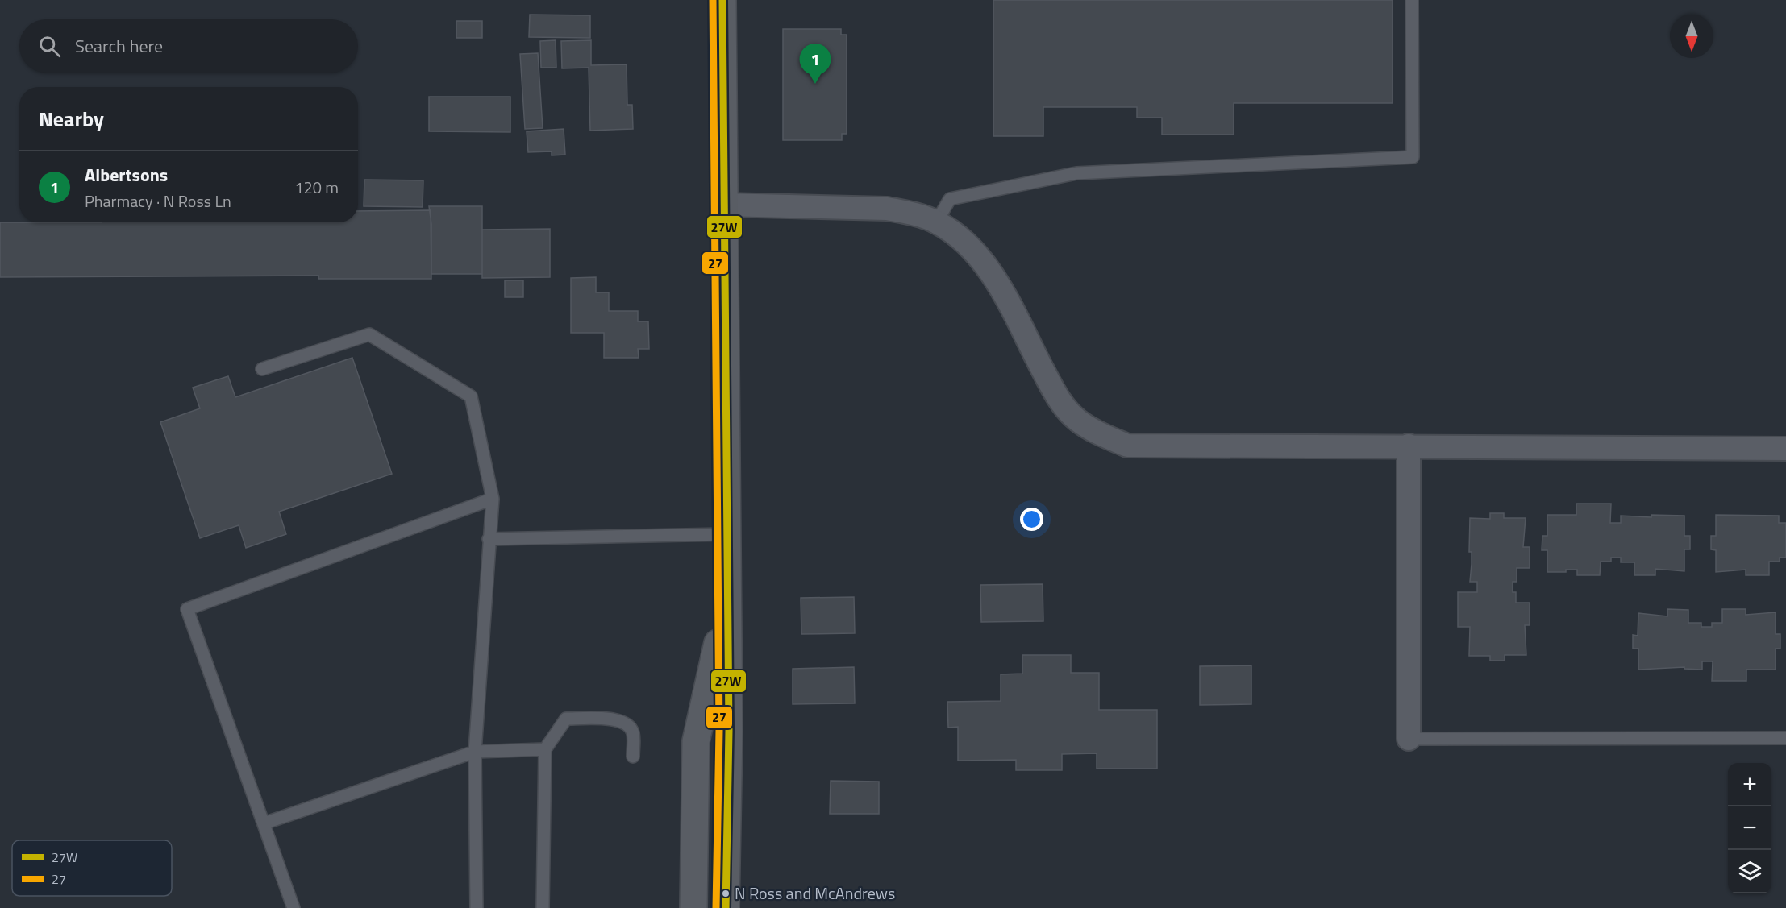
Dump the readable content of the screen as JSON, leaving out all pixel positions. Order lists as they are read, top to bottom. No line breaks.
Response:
{"places":["N Ross and McAndrews"],"lines":["transit line 27W","transit line 27"],"legend":["27W","27"],"north":"bottom","page":{"search":"Search here","pins":"1","heading":"Nearby","list":[{"mark":"1","name":"Albertsons","note":"Pharmacy · N Ross Ln","value":"120 m"}],"map_buttons":["+","−"]}}
